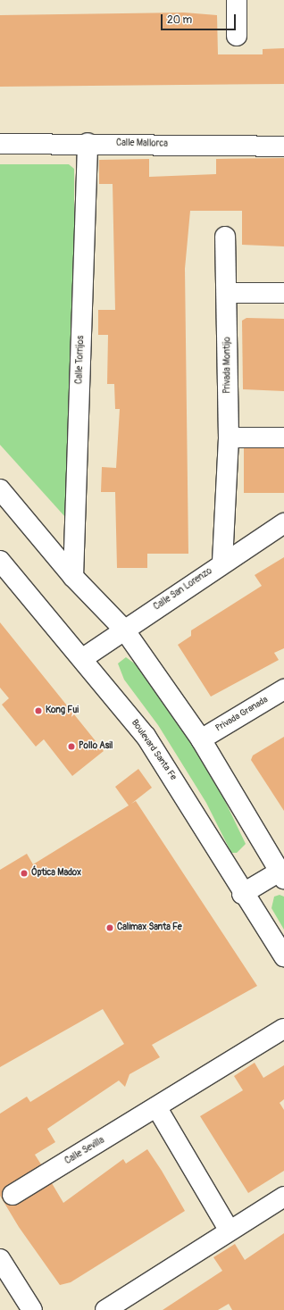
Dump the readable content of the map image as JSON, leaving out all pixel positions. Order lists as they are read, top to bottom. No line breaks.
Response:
{"streets":{"street":["Calle Mallorca","Calle Torrijos","Privada Montijo","Calle San Lorenzo","Privada Granada","Boulevard Santa Fe","Calle Sevilla"]},"crossings":[["Calle Mallorca","Calle Torrijos"],["Privada Montijo","Calle San Lorenzo"],["Calle San Lorenzo","Boulevard Santa Fe"]],"places":["Kong Fui","Pollo Asil","Óptica Madox","Calimax Santa Fe"],"scale_bar":"20 m"}
